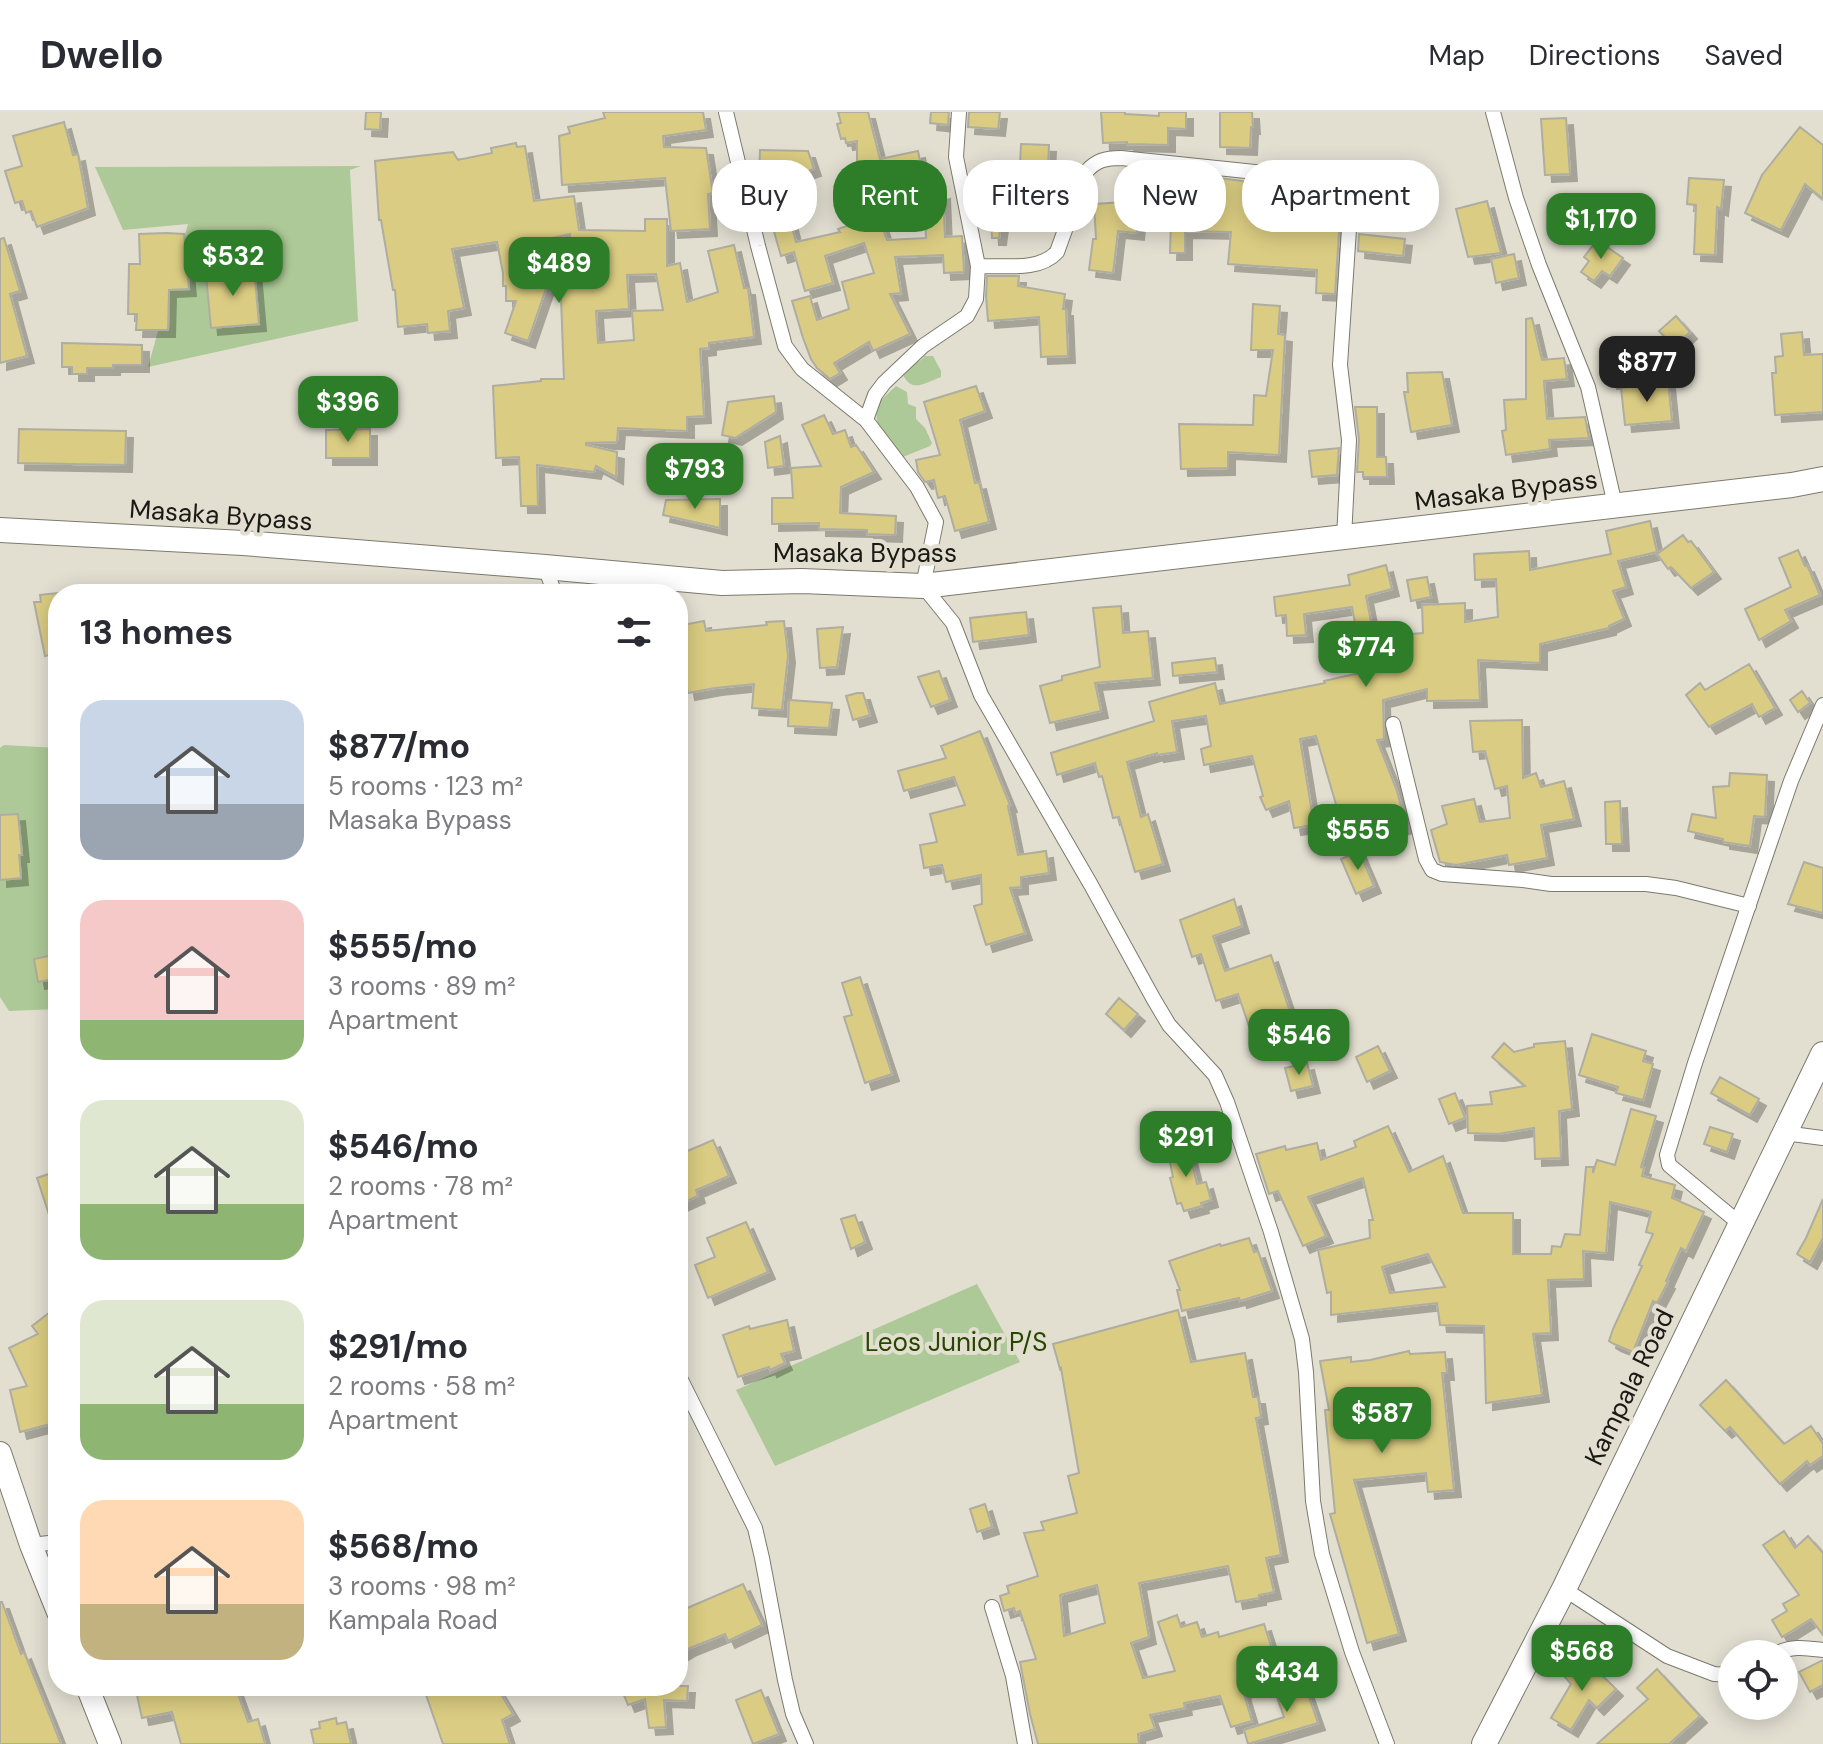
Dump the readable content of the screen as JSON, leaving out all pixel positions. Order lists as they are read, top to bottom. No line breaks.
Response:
{"streets":{"main road":["Masaka Bypass","Kampala Road"]},"parks":["Leos Junior P/S"],"page":{"header":"Dwello","nav":["Map","Directions","Saved"],"chip":["Buy","Rent","Filters","New","Apartment"],"price":["$1,170","$532","$489","$877","$396","$793","$774","$555","$546","$291","$587","$568","$434"],"heading":"13 homes","list":[{"name":"$877/mo","note":"5 rooms · 123 m² · Masaka Bypass"},{"name":"$555/mo","note":"3 rooms · 89 m² · Apartment"},{"name":"$546/mo","note":"2 rooms · 78 m² · Apartment"},{"name":"$291/mo","note":"2 rooms · 58 m² · Apartment"},{"name":"$568/mo","note":"3 rooms · 98 m² · Kampala Road"}]}}
